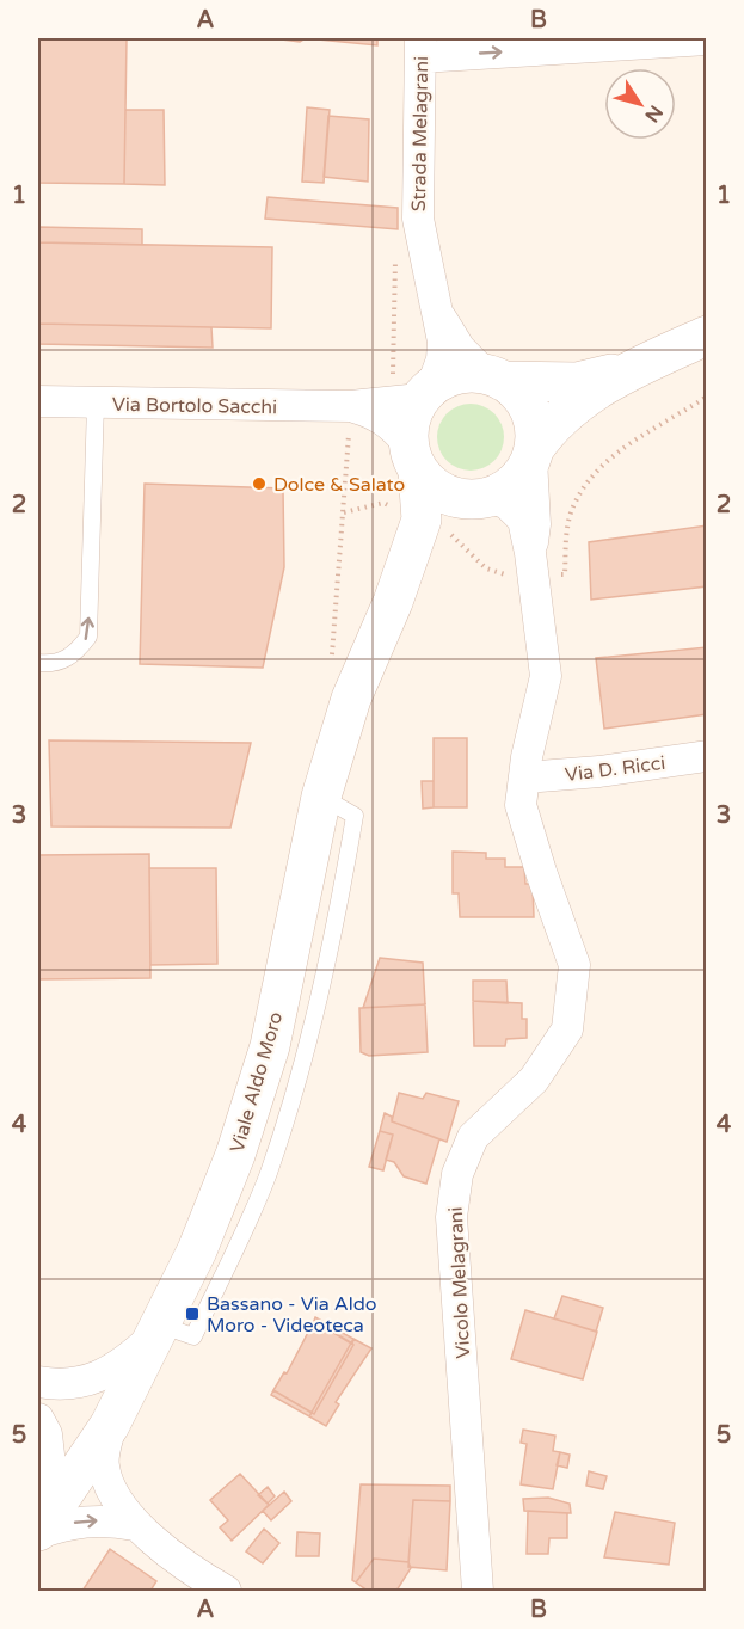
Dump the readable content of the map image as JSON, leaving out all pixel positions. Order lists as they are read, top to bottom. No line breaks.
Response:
{"streets":{"main road":["Viale Aldo Moro"],"street":["Strada Melagrani","Via Bortolo Sacchi","Via D. Ricci","Vicolo Melagrani"]},"crossings":[["Strada Melagrani","Via Bortolo Sacchi"],["Strada Melagrani","Viale Aldo Moro"],["Strada Melagrani","Vicolo Melagrani"],["Via Bortolo Sacchi","Viale Aldo Moro"],["Via Bortolo Sacchi","Vicolo Melagrani"],["Via D. Ricci","Vicolo Melagrani"],["Viale Aldo Moro","Vicolo Melagrani"]],"places":{"other":["Dolce & Salato"],"transit":["Bassano - Via Aldo Moro - Videoteca"]},"north":"bottom right","grid":{"columns":["A","B"],"rows":["1","2","3","4","5"]}}
